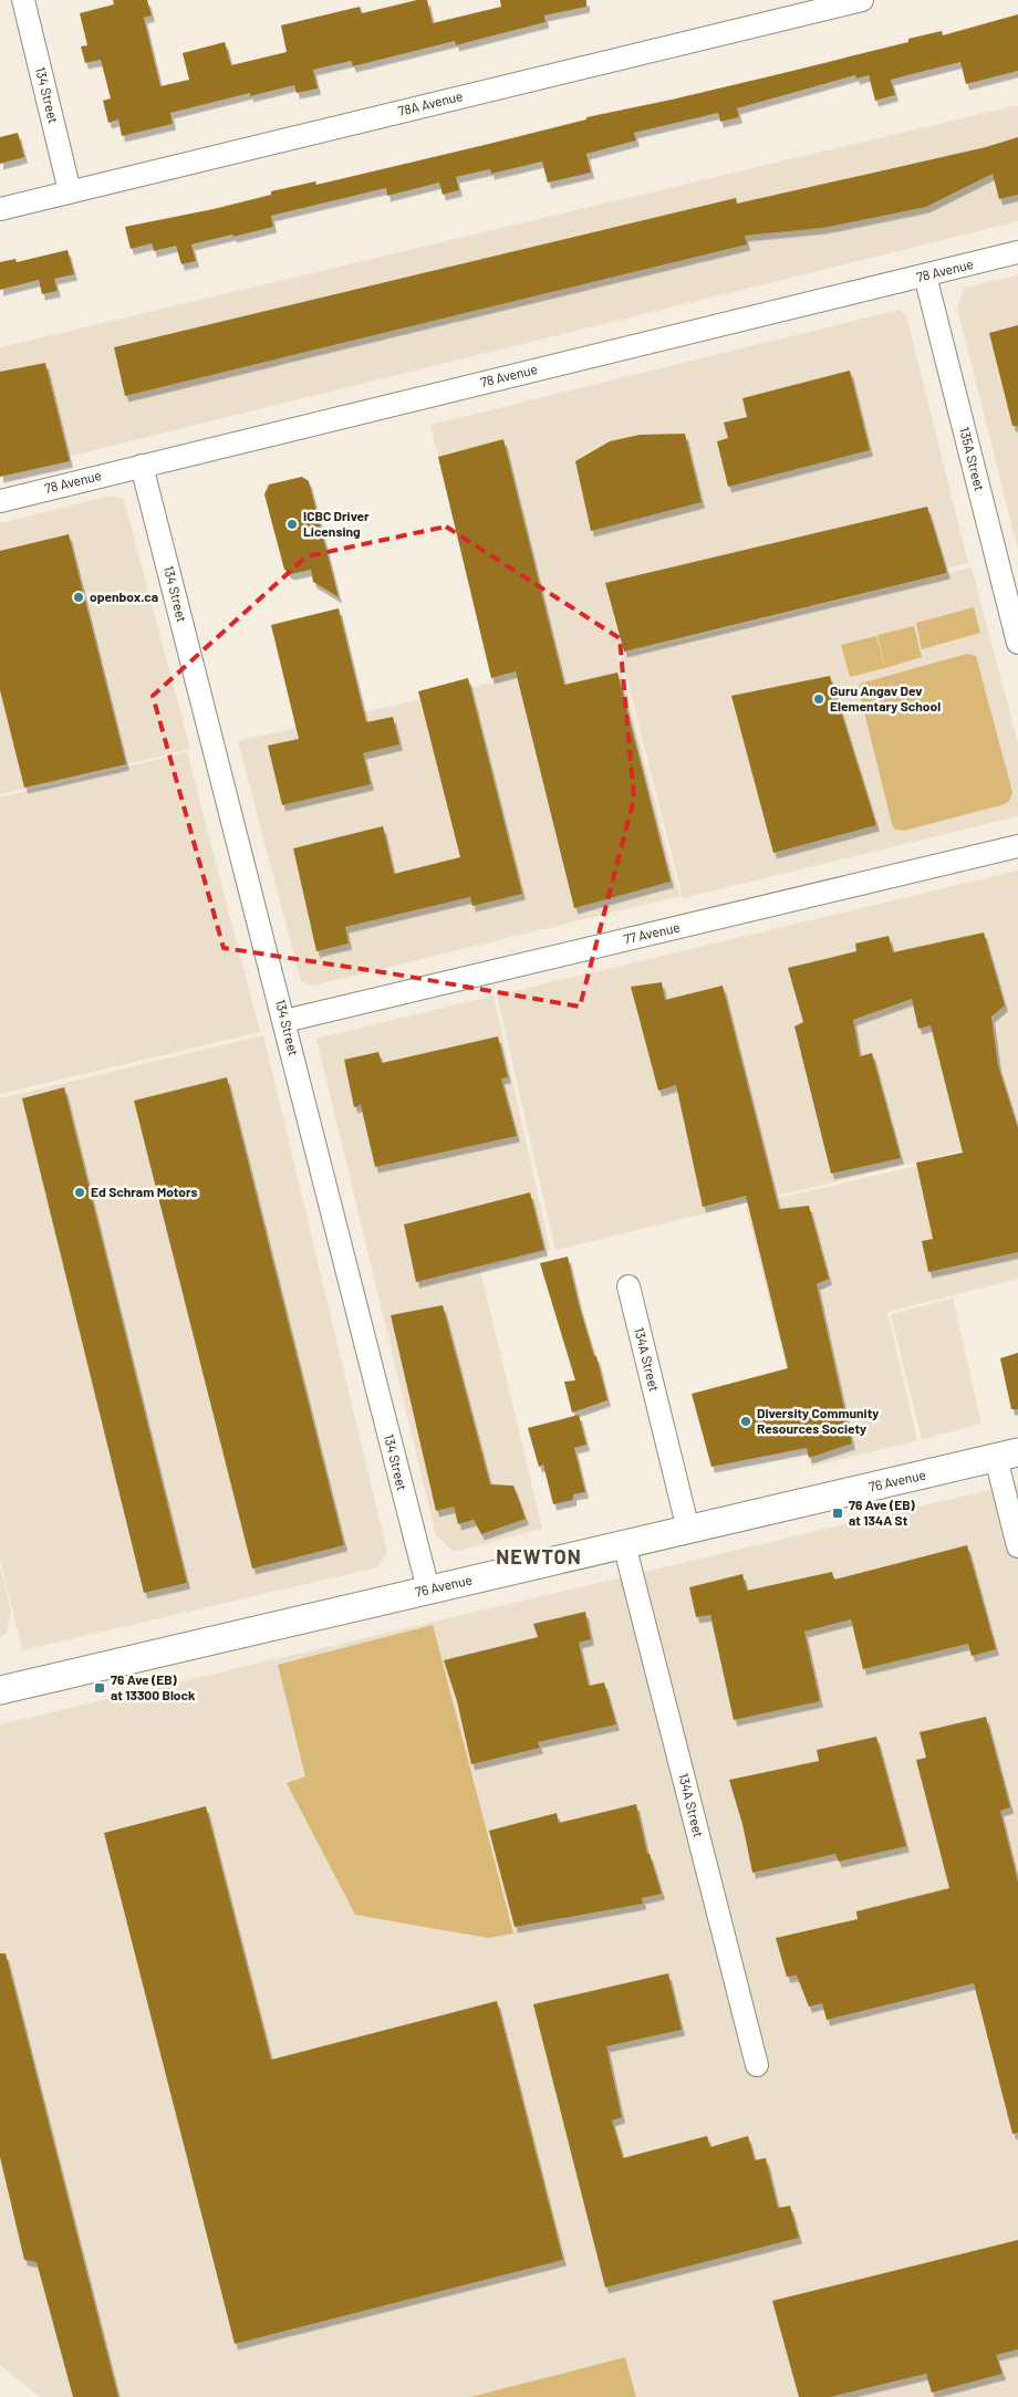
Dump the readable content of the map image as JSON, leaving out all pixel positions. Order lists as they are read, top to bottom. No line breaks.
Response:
{"streets":{"main road":["76 Avenue"],"street":["134 Street","78A Avenue","78 Avenue","135A Street","77 Avenue","134A Street"]},"crossings":[["134 Street","78A Avenue"],["134 Street","78 Avenue"],["134 Street","77 Avenue"],["134 Street","76 Avenue"],["78 Avenue","135A Street"],["134A Street","76 Avenue"]],"districts":["NEWTON"],"places":{"other":["ICBC Driver Licensing","openbox.ca","Guru Angav Dev Elementary School","Ed Schram Motors","Diversity Community Resources Society"],"transit":["76 Ave (EB) at 134A St","76 Ave (EB) at 13300 Block"]}}
